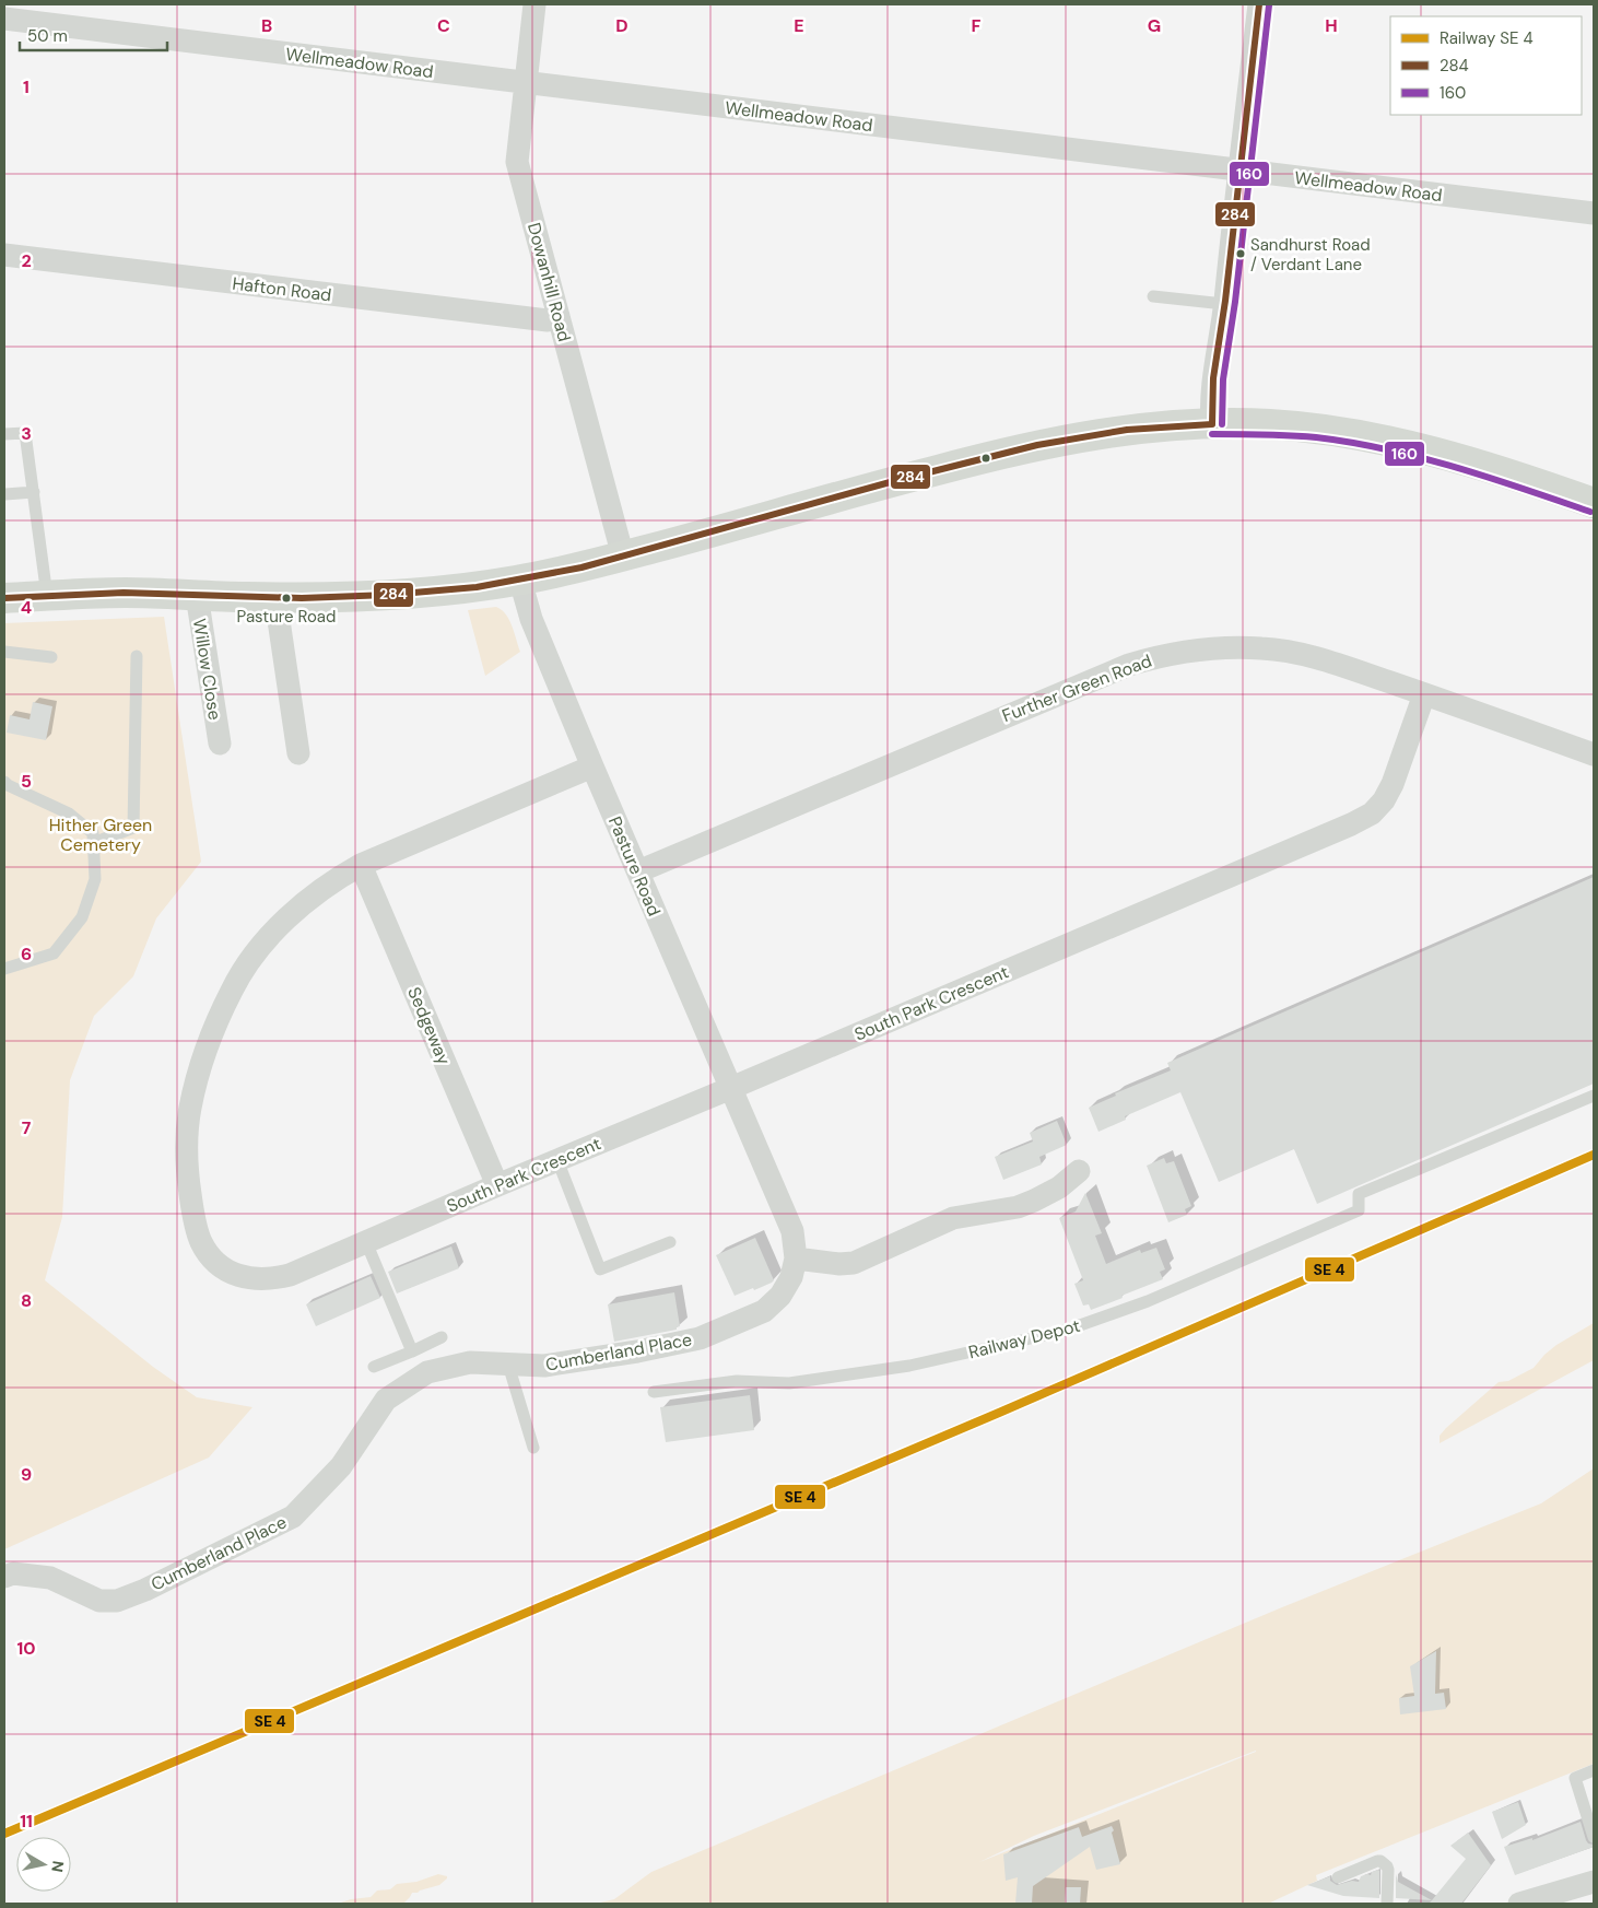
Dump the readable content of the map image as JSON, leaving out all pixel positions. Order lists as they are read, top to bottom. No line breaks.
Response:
{"streets":{"street":["Wellmeadow Road","Dowanhill Road","Hafton Road","Willow Close","Further Green Road","Pasture Road","South Park Crescent","Sedgeway","Cumberland Place"],"lane":["Railway Depot"]},"crossings":[["Wellmeadow Road","Dowanhill Road"],["Dowanhill Road","Hafton Road"],["Further Green Road","Pasture Road"],["Further Green Road","South Park Crescent"],["Pasture Road","South Park Crescent"],["Pasture Road","Cumberland Place"],["South Park Crescent","Sedgeway"],["South Park Crescent","Cumberland Place"]],"parks":["Hither Green Cemetery"],"places":["Sandhurst Road / Verdant Lane","Pasture Road"],"lines":["transit line 284","transit line 160"],"legend":["Railway SE 4","284","160"],"scale_bar":"50 m","north":"right","grid":{"columns":["B","C","D","E","F","G","H"],"rows":["1","2","3","4","5","6","7","8","9","10","11"]}}
